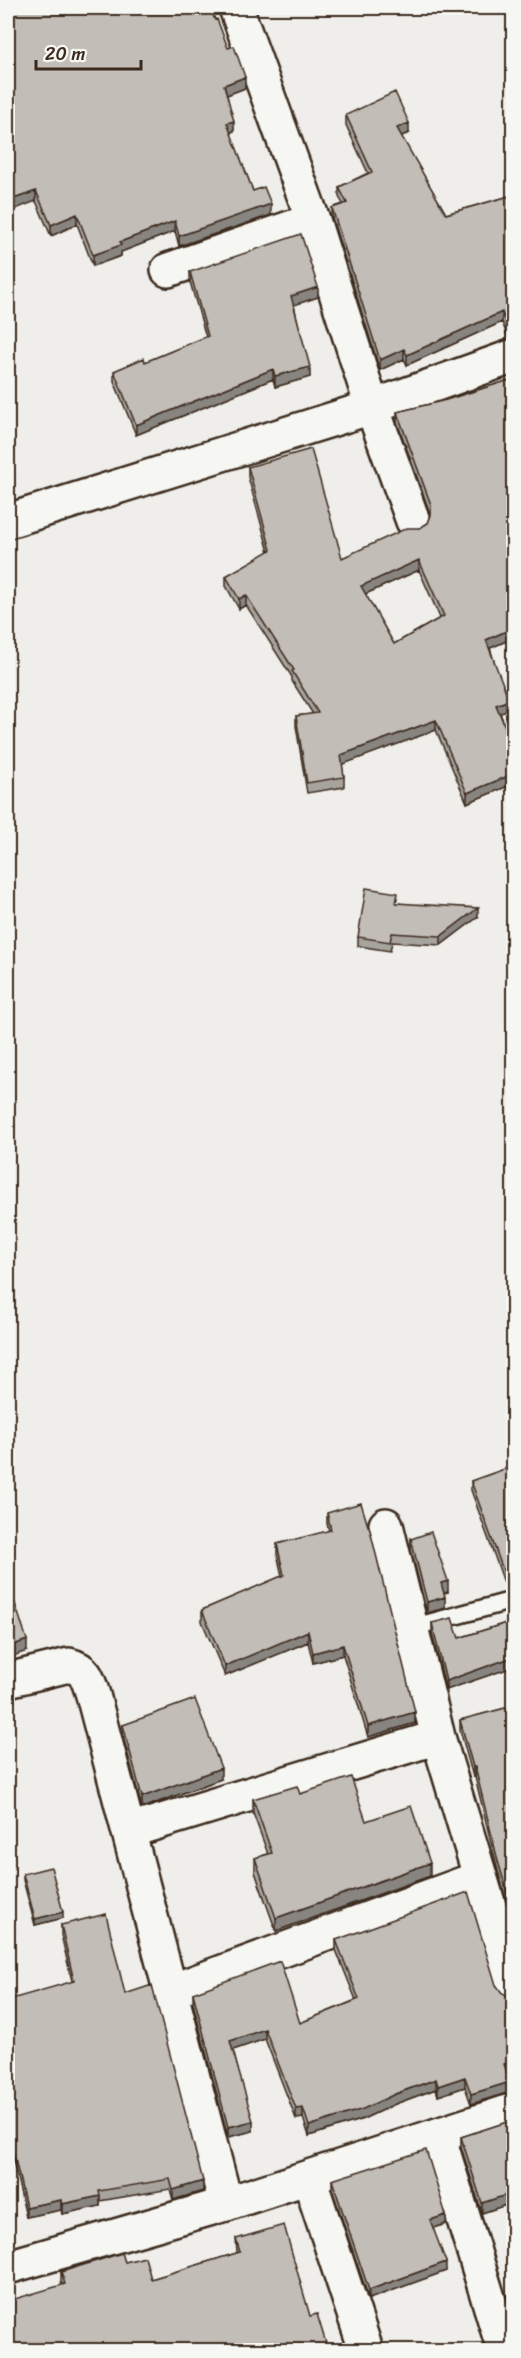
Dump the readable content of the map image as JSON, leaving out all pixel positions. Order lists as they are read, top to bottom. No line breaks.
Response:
{"scale_bar":"20 m"}
